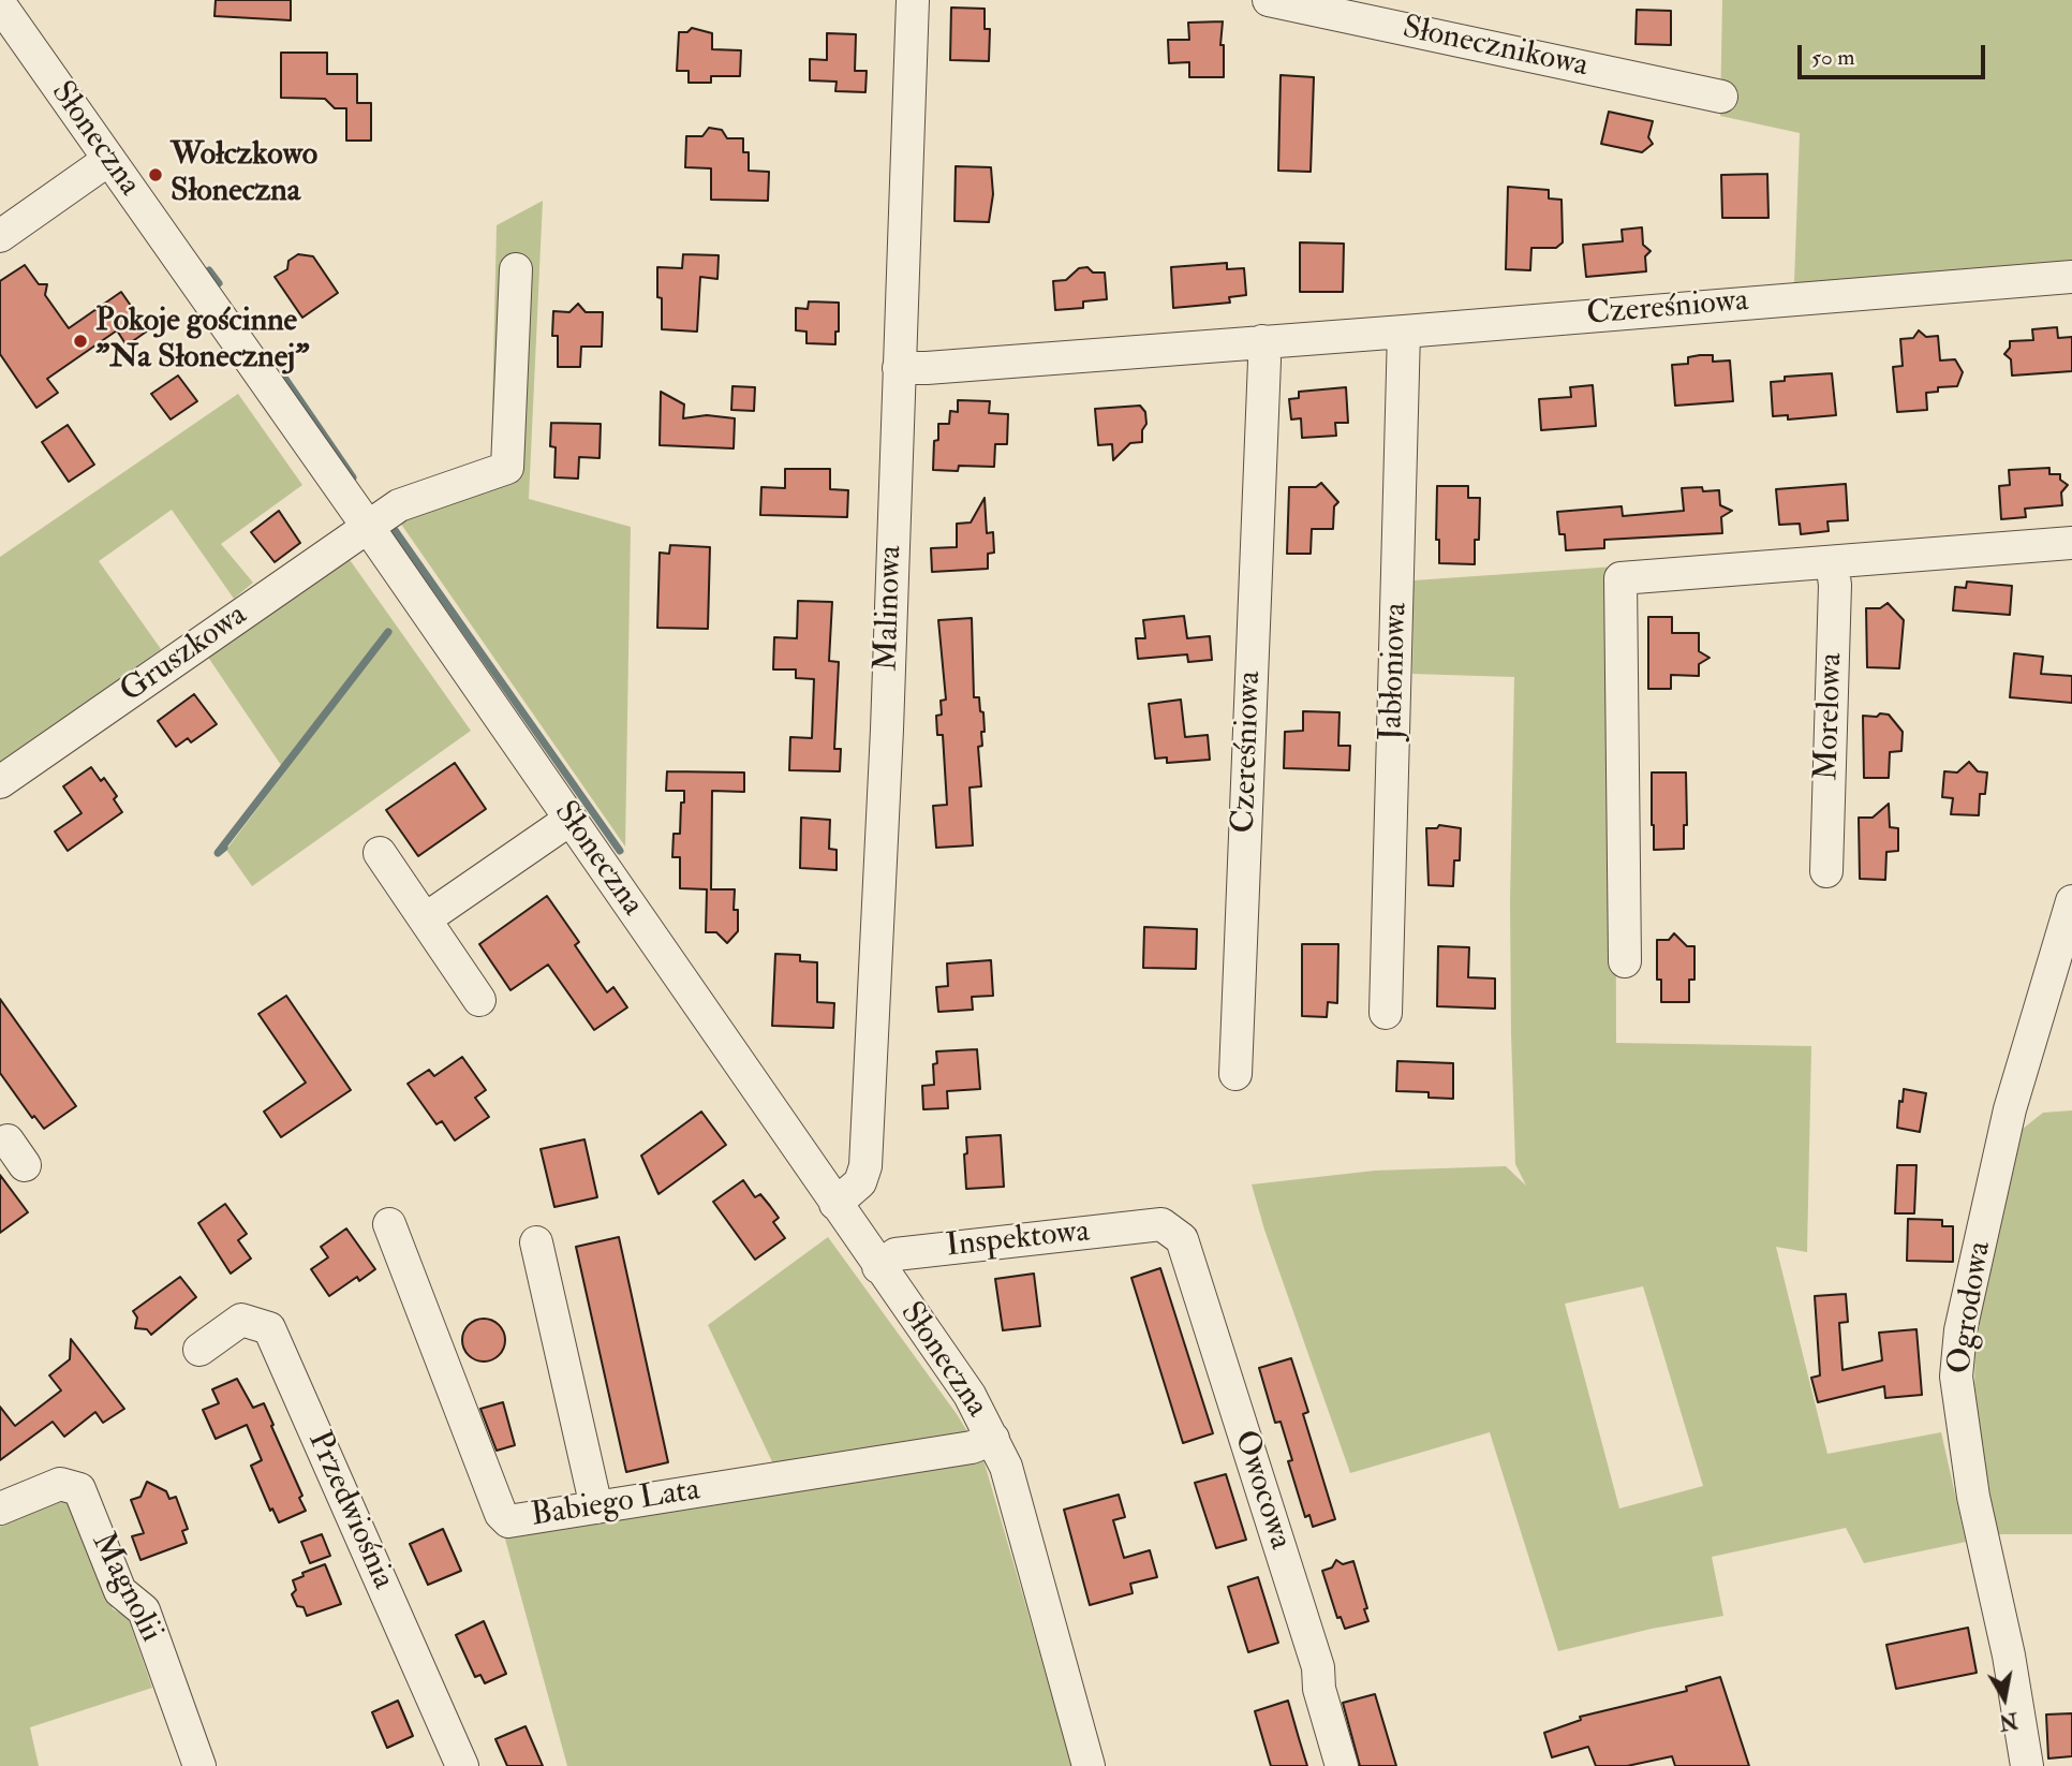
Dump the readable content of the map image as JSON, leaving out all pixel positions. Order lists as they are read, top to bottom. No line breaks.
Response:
{"streets":{"street":["Słonecznikowa","Słoneczna","Czereśniowa","Malinowa","Gruszkowa","Jabłoniowa","Morelowa","Inspektowa","Ogrodowa","Owocowa","Babiego Lata","Przedwiośnia","Magnolii"]},"crossings":[["Słoneczna","Malinowa"],["Słoneczna","Gruszkowa"],["Słoneczna","Inspektowa"],["Słoneczna","Babiego Lata"],["Czereśniowa","Malinowa"],["Czereśniowa","Jabłoniowa"],["Inspektowa","Owocowa"]],"places":["Wołczkowo Słoneczna","Pokoje gościnne \"Na Słonecznej\""],"scale_bar":"50 m","north":"bottom"}
